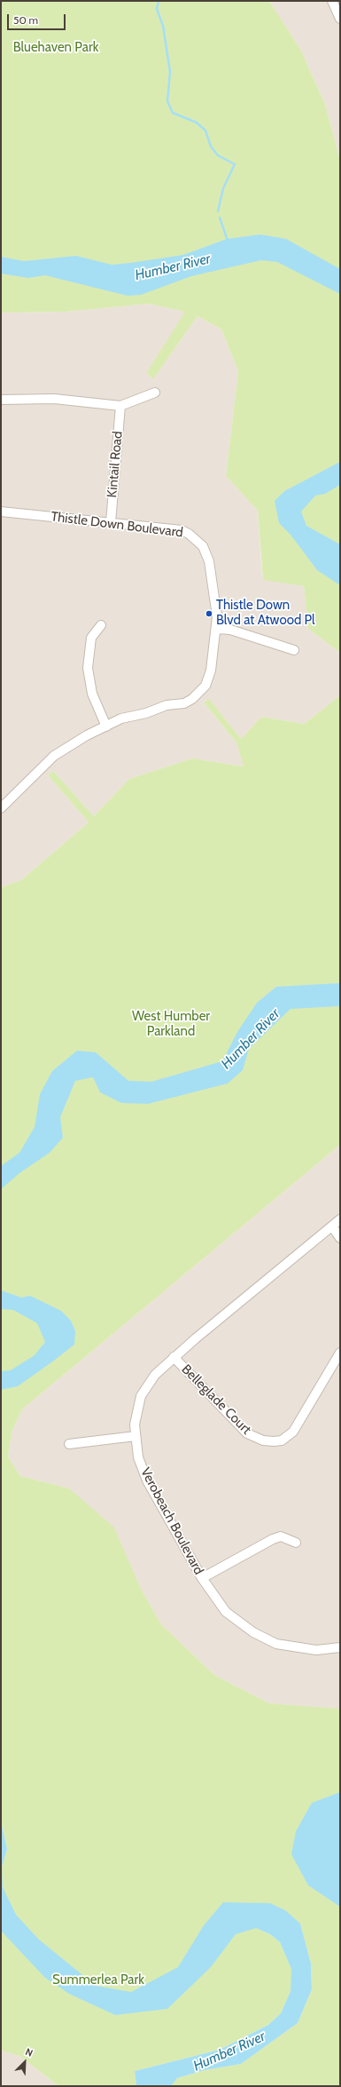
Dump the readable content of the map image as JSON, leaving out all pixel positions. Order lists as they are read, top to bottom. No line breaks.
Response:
{"streets":{"street":["Kintail Road","Thistle Down Boulevard","Belleglade Court","Verobeach Boulevard"]},"crossings":[["Kintail Road","Thistle Down Boulevard"],["Belleglade Court","Verobeach Boulevard"]],"water":["Humber River"],"parks":["Bluehaven Park","West Humber Parkland","Summerlea Park"],"places":["Thistle Down Blvd at Atwood Pl"],"scale_bar":"50 m","north":"top right"}
